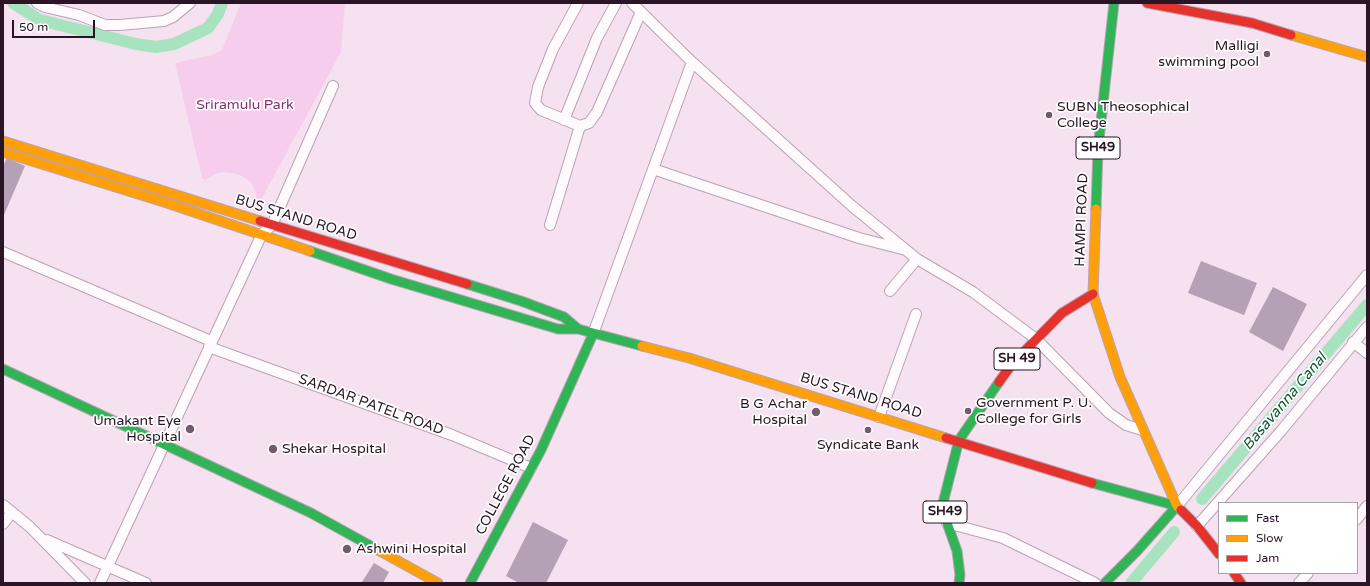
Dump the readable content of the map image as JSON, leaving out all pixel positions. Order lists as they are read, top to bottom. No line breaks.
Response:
{"streets":{"main road":["SH49","BUS STAND ROAD","HAMPI ROAD","SH 49","COLLEGE ROAD"],"street":["SARDAR PATEL ROAD"]},"crossings":[["SH49","BUS STAND ROAD"],["SH49","SH 49"],["BUS STAND ROAD","HAMPI ROAD"],["BUS STAND ROAD","SH 49"],["BUS STAND ROAD","COLLEGE ROAD"],["HAMPI ROAD","SH 49"],["SARDAR PATEL ROAD","COLLEGE ROAD"]],"water":["Basavanna Canal"],"parks":["Sriramulu Park"],"places":["Malligi swimming pool","SUBN Theosophical College","Government P. U. College for Girls","B G Achar Hospital","Umakant Eye Hospital","Syndicate Bank","Shekar Hospital","Ashwini Hospital"],"legend":["Fast","Slow","Jam"],"scale_bar":"50 m"}
